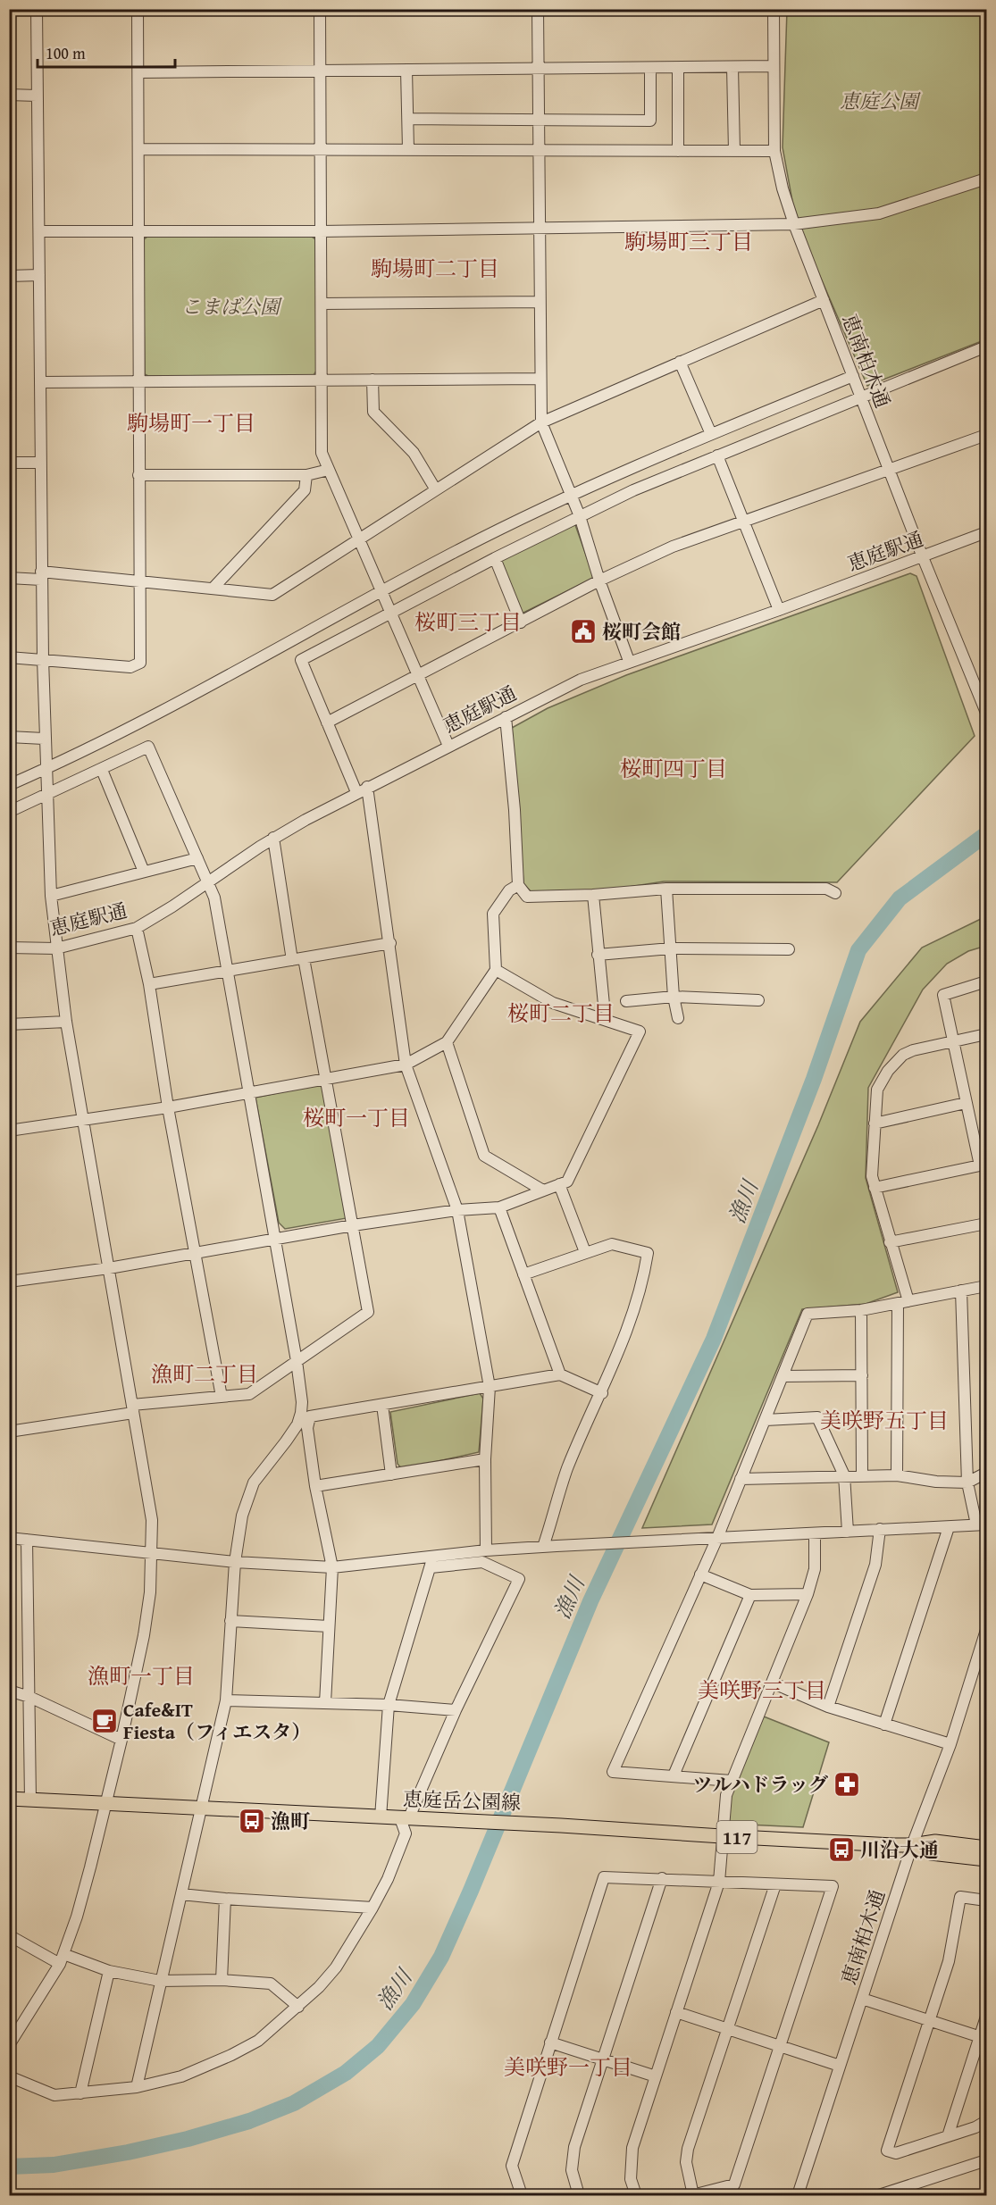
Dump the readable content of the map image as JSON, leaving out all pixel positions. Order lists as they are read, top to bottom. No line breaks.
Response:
{"streets":{"main road":["恵庭岳公園線","117"],"street":["恵南柏木通","恵庭駅通"]},"crossings":[["恵南柏木通","恵庭駅通"],["恵南柏木通","恵庭岳公園線"]],"districts":["駒場町三丁目","駒場町二丁目","駒場町一丁目","桜町三丁目","桜町四丁目","桜町二丁目","桜町一丁目","漁町二丁目","美咲野五丁目","漁町一丁目","美咲野三丁目","美咲野一丁目"],"water":["漁川"],"parks":["恵庭公園","こまば公園"],"places":{"public building":["桜町会館"],"cafe":["Cafe&IT Fiesta（フィエスタ）"],"pharmacy":["ツルハドラッグ"],"bus stop":["漁町","川沿大通"]},"scale_bar":"100 m"}
